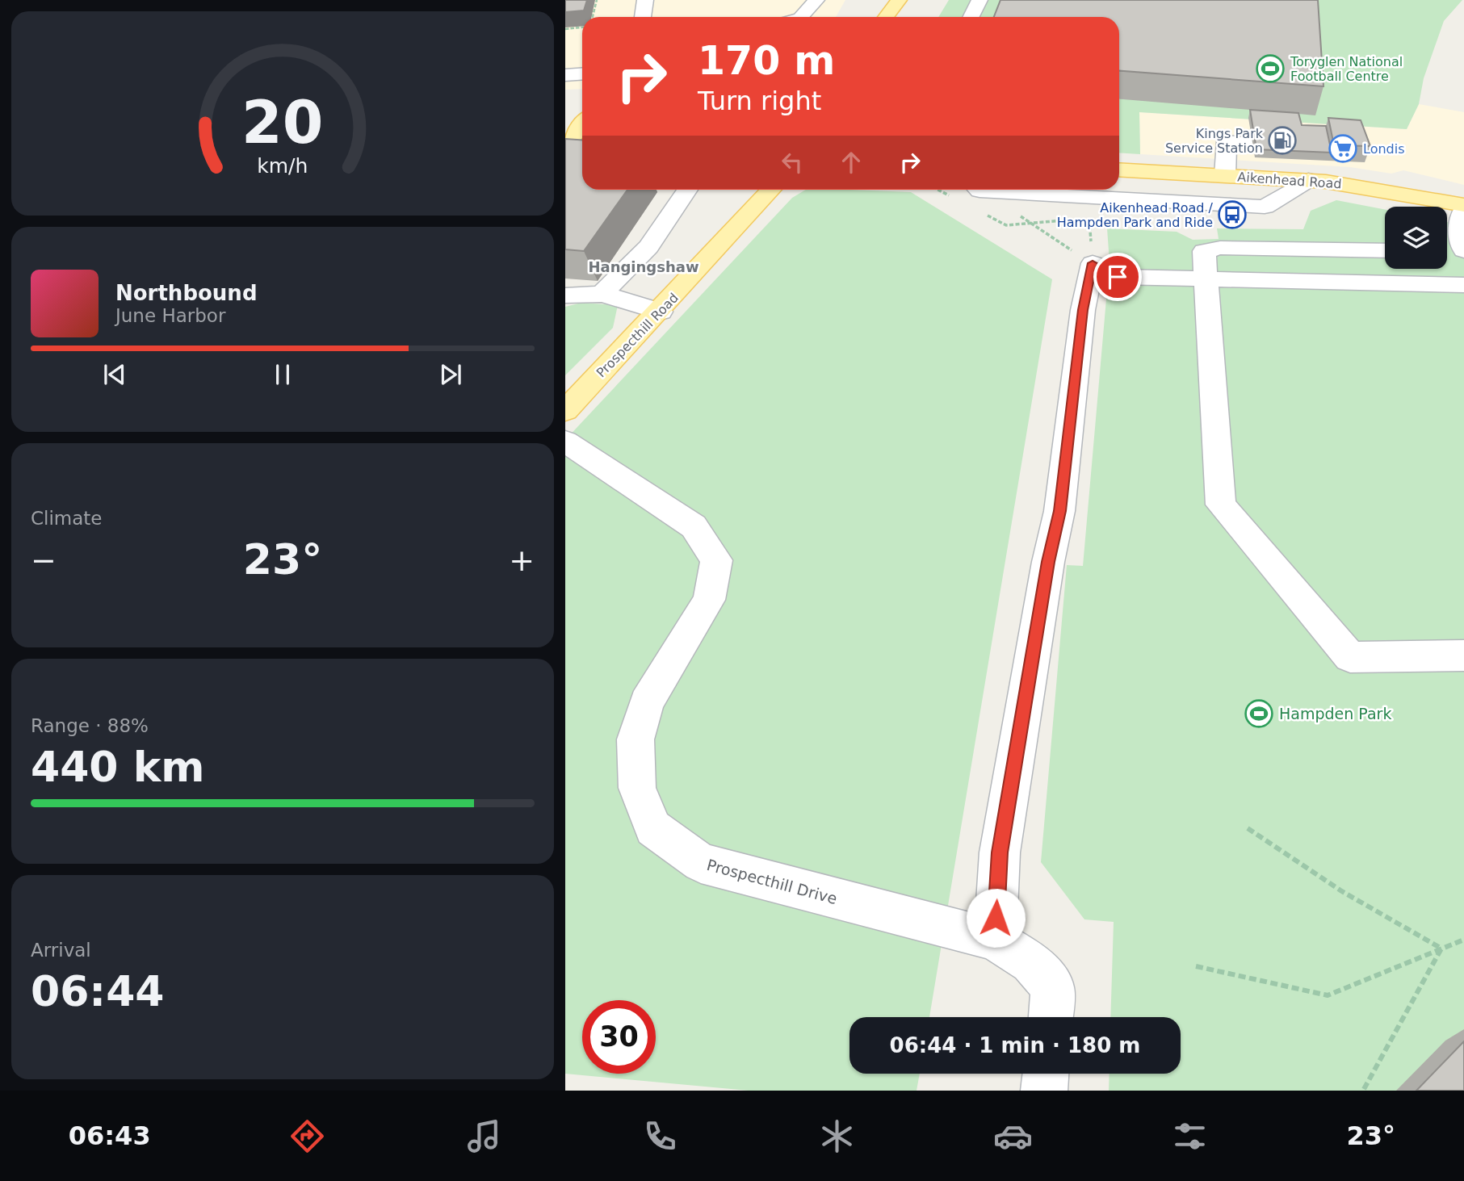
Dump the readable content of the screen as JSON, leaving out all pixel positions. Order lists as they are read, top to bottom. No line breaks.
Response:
{"streets":{"main road":["Aikenhead Road","Prospecthill Road"],"street":["Prospecthill Drive"]},"districts":["Hangingshaw"],"places":{"sports":["Toryglen National Football Centre","Hampden Park"],"fuel station":["Kings Park Service Station"],"supermarket":["Londis"],"bus stop":["Aikenhead Road / Hampden Park and Ride"]},"page":{"turn":["170 m","Turn right"],"song":["Northbound","June Harbor"],"tile":["Climate",["Range · 88%","440 km"],["Arrival","06:44"]],"heat":["−","23°","+"],"limit":"30","trip":"06:44 · 1 min · 180 m","tabs":["06:43","23°"],"gauge":["20","km/h"]}}
